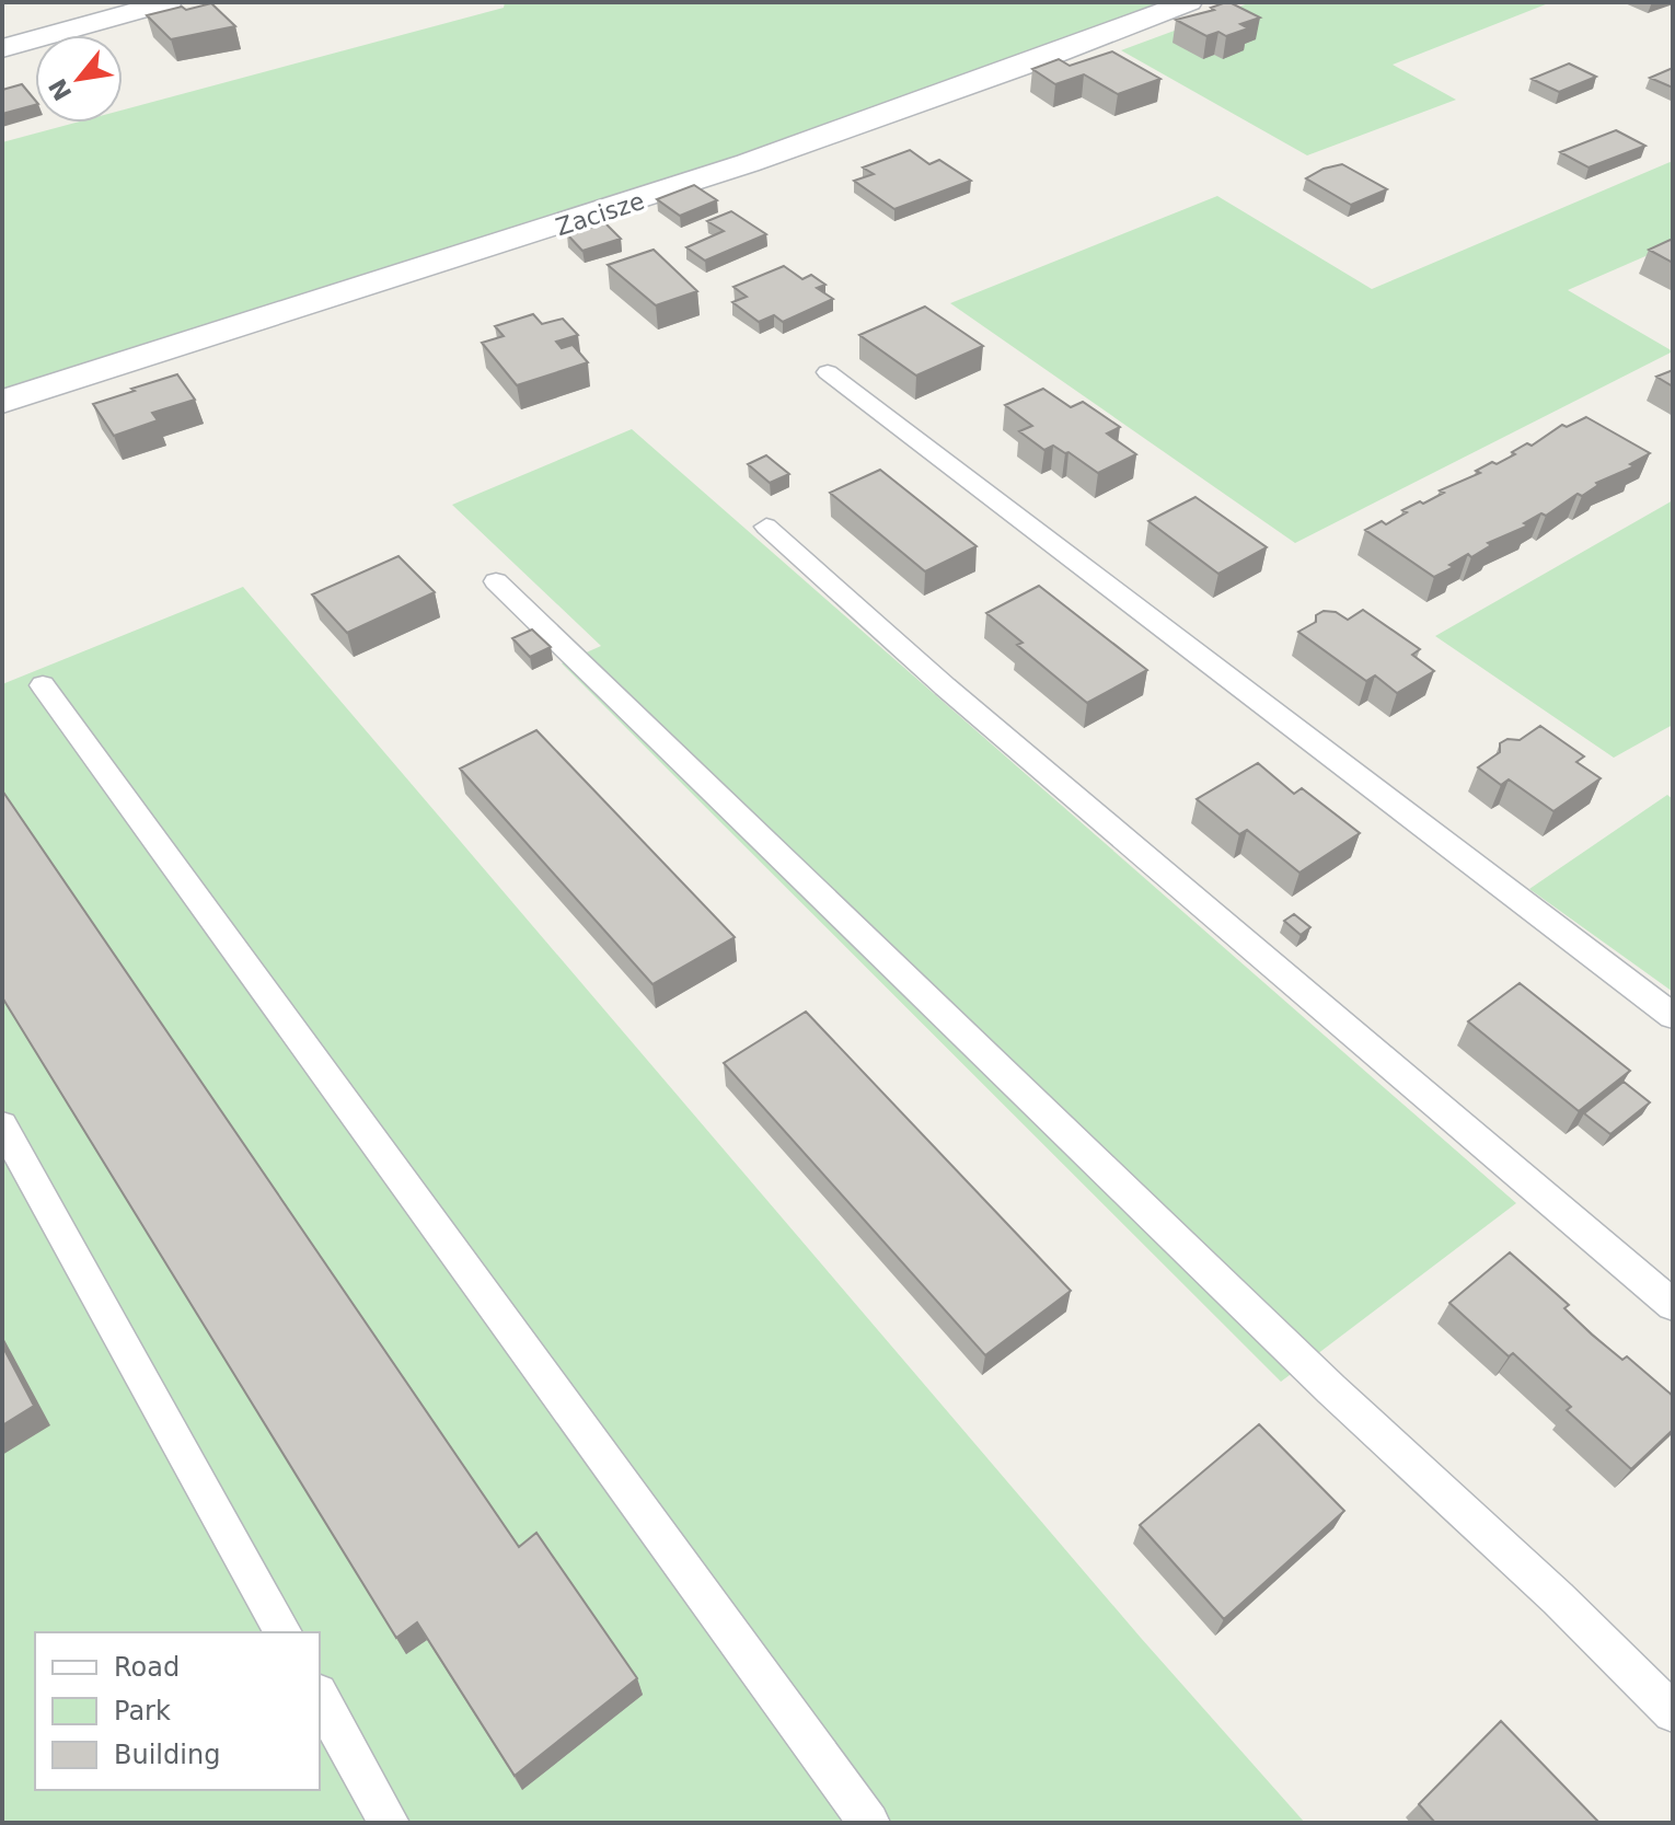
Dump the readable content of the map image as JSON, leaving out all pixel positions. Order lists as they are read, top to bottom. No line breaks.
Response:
{"streets":{"street":["Zacisze"]},"legend":["Road","Park","Building"],"north":"bottom left"}
